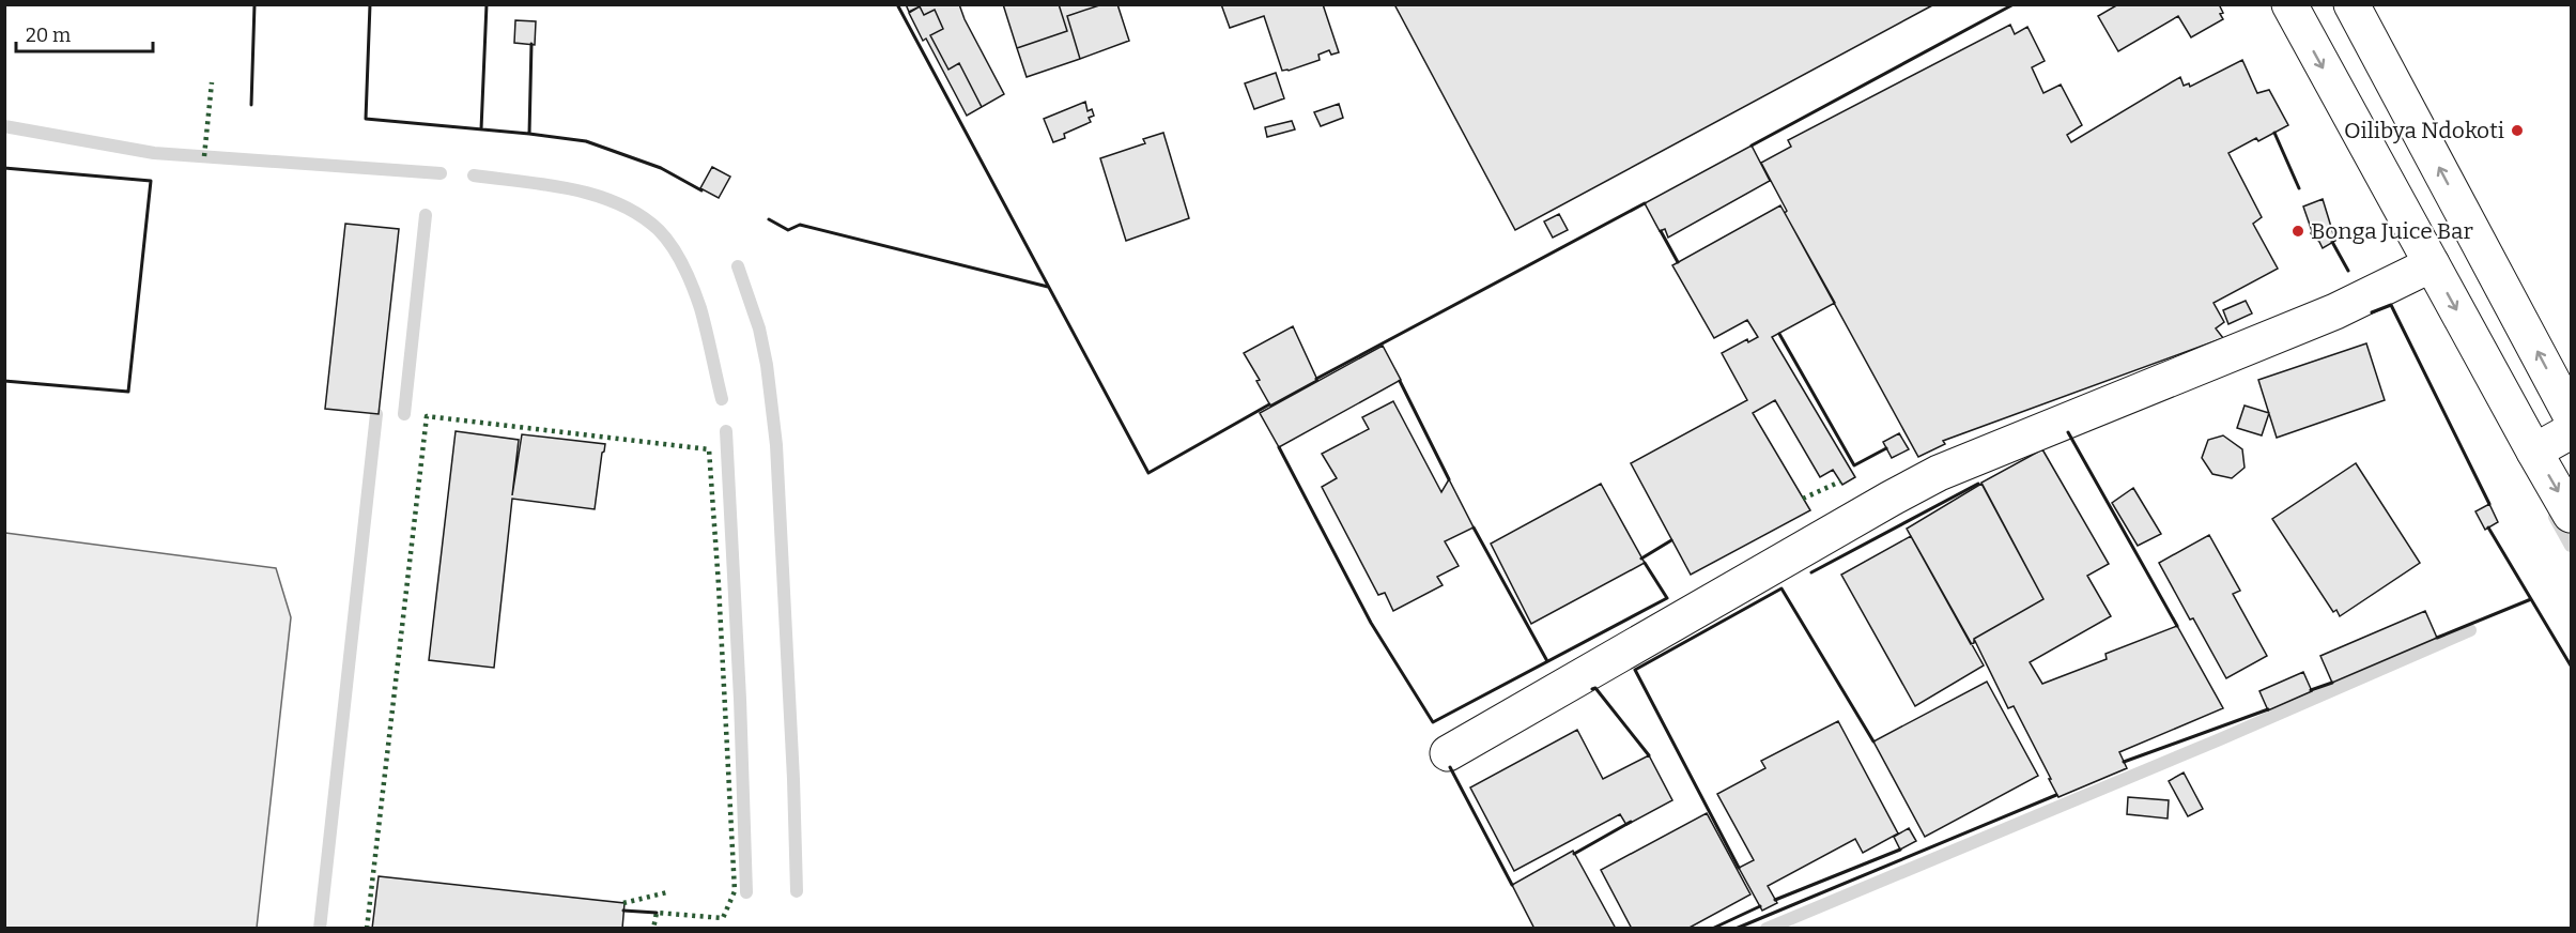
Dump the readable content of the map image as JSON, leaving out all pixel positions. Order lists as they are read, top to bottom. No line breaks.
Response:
{"places":["Oilibya Ndokoti","Bonga Juice Bar"],"scale_bar":"20 m"}
